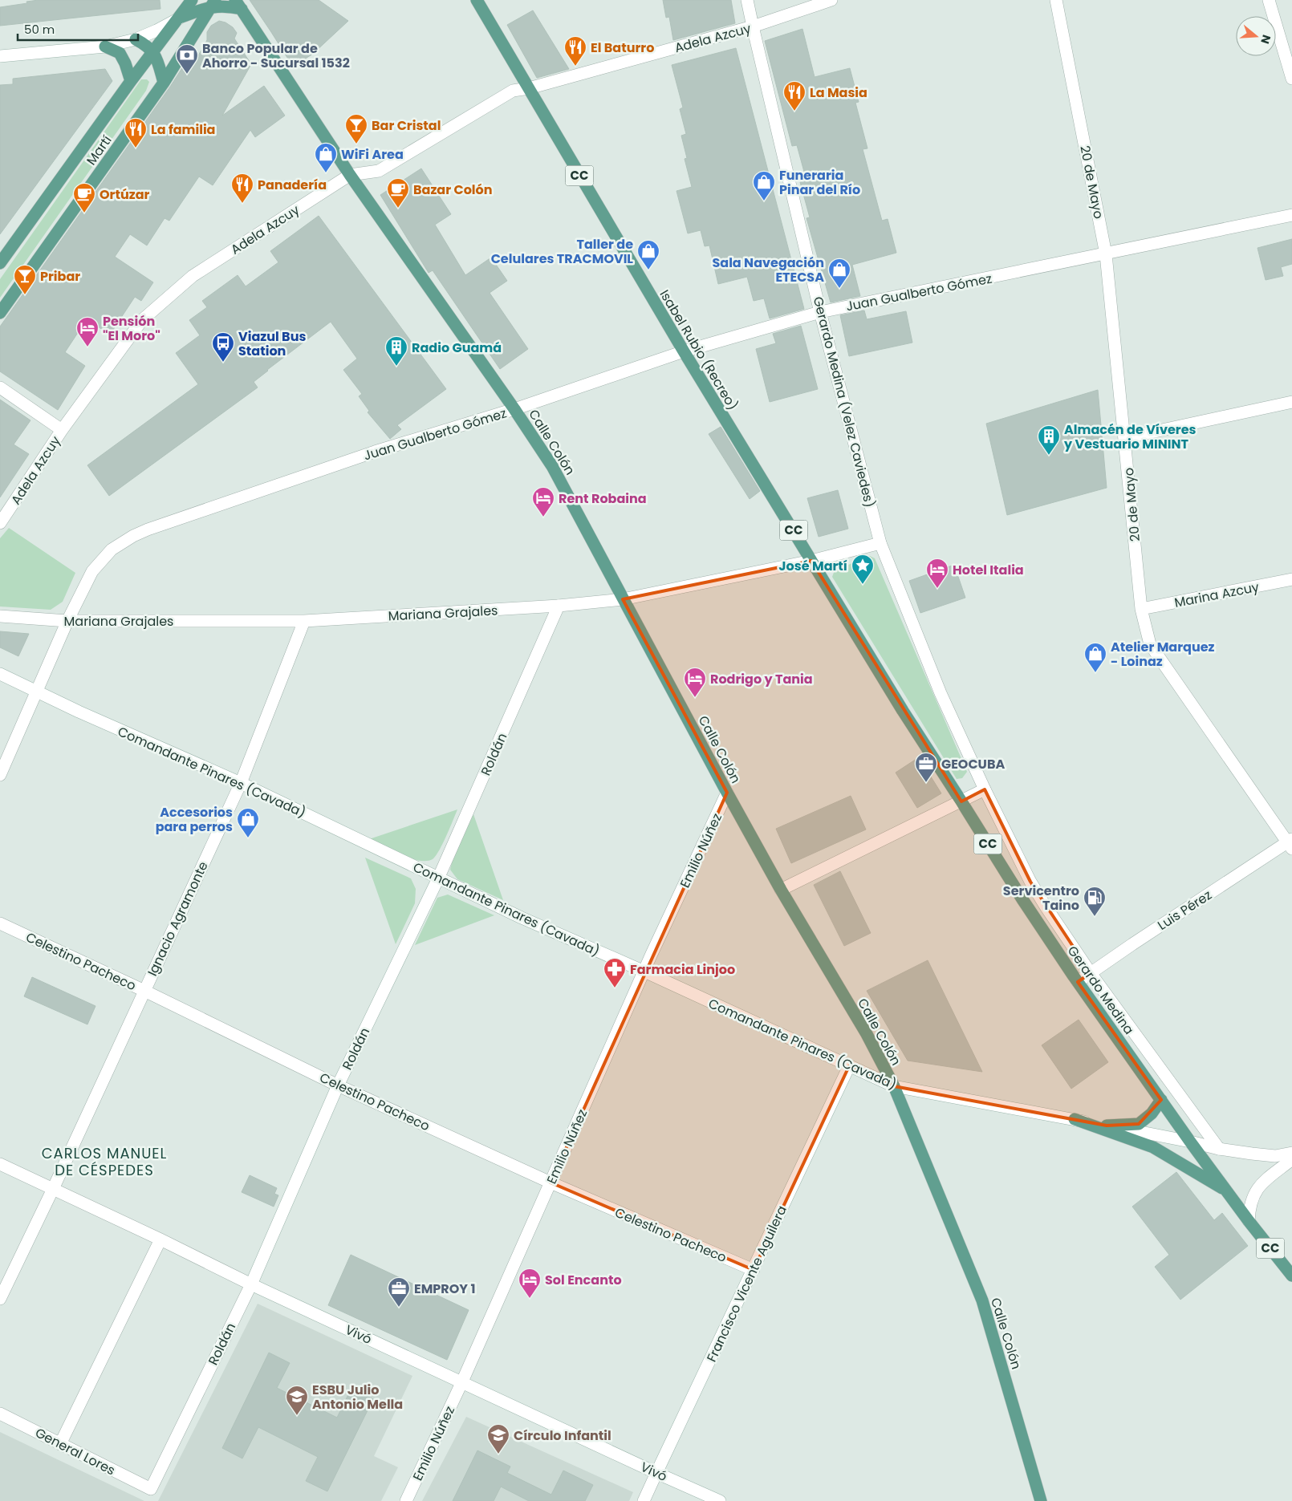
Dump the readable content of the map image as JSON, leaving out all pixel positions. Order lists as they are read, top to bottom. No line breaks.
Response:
{"streets":{"main road":["Martí","CC","Isabel Rubio (Recreo)","Calle Colón","Gerardo Medina"],"street":["Adela Azcuy","20 de Mayo","Juan Gualberto Gómez","Gerardo Medina (Velez Caviedes)","Marina Azcuy","Mariana Grajales","Roldán","Comandante Pinares (Cavada)","Emilio Núñez","Luis Pérez","Ignacio Agramonte","Celestino Pacheco","Francisco Vicente Aguilera","Vivó","General Lores"]},"crossings":[["Adela Azcuy","Isabel Rubio (Recreo)"],["Adela Azcuy","Gerardo Medina (Velez Caviedes)"],["Adela Azcuy","Calle Colón"],["20 de Mayo","Juan Gualberto Gómez"],["20 de Mayo","Marina Azcuy"],["20 de Mayo","Luis Pérez"],["Juan Gualberto Gómez","Isabel Rubio (Recreo)"],["Juan Gualberto Gómez","Gerardo Medina (Velez Caviedes)"],["Juan Gualberto Gómez","Calle Colón"],["Juan Gualberto Gómez","Mariana Grajales"],["Isabel Rubio (Recreo)","Mariana Grajales"],["Isabel Rubio (Recreo)","Gerardo Medina"],["Gerardo Medina (Velez Caviedes)","Mariana Grajales"],["Gerardo Medina (Velez Caviedes)","Gerardo Medina"],["Calle Colón","Mariana Grajales"],["Calle Colón","Comandante Pinares (Cavada)"],["Calle Colón","Emilio Núñez"],["Mariana Grajales","Roldán"],["Mariana Grajales","Ignacio Agramonte"],["Roldán","Comandante Pinares (Cavada)"],["Roldán","Celestino Pacheco"],["Roldán","Vivó"],["Roldán","General Lores"],["Comandante Pinares (Cavada)","Emilio Núñez"],["Comandante Pinares (Cavada)","Ignacio Agramonte"],["Comandante Pinares (Cavada)","Gerardo Medina"],["Comandante Pinares (Cavada)","Francisco Vicente Aguilera"],["Emilio Núñez","Celestino Pacheco"],["Emilio Núñez","Vivó"],["Luis Pérez","Gerardo Medina"],["Ignacio Agramonte","Celestino Pacheco"],["Ignacio Agramonte","Vivó"],["Celestino Pacheco","Francisco Vicente Aguilera"],["Francisco Vicente Aguilera","Vivó"]],"districts":["CARLOS MANUEL DE CÉSPEDES"],"places":{"restaurant":["El Baturro","La Masia","La familia","Panadería"],"bank":["Banco Popular de Ahorro - Sucursal 1532"],"bar":["Bar Cristal","Pribar"],"shop":["WiFi Area","Funeraria Pinar del Río","Taller de Celulares TRACMOVIL","Sala Navegación ETECSA","Atelier Marquez - Loinaz","Accesorios para perros"],"cafe":["Bazar Colón","Ortúzar"],"hotel":["Pensión \"El Moro\"","Rent Robaina","Hotel Italia","Rodrigo y Tania","Sol Encanto"],"bus stop":["Viazul Bus Station"],"building":["Radio Guamá","Almacén de Víveres y Vestuario MININT"],"place":["José Martí"],"office":["GEOCUBA","EMPROY 1"],"fuel station":["Servicentro Taino"],"pharmacy":["Farmacia Linjoo"],"school or university":["ESBU Julio Antonio Mella","Círculo Infantil"]},"scale_bar":"50 m","north":"right"}
